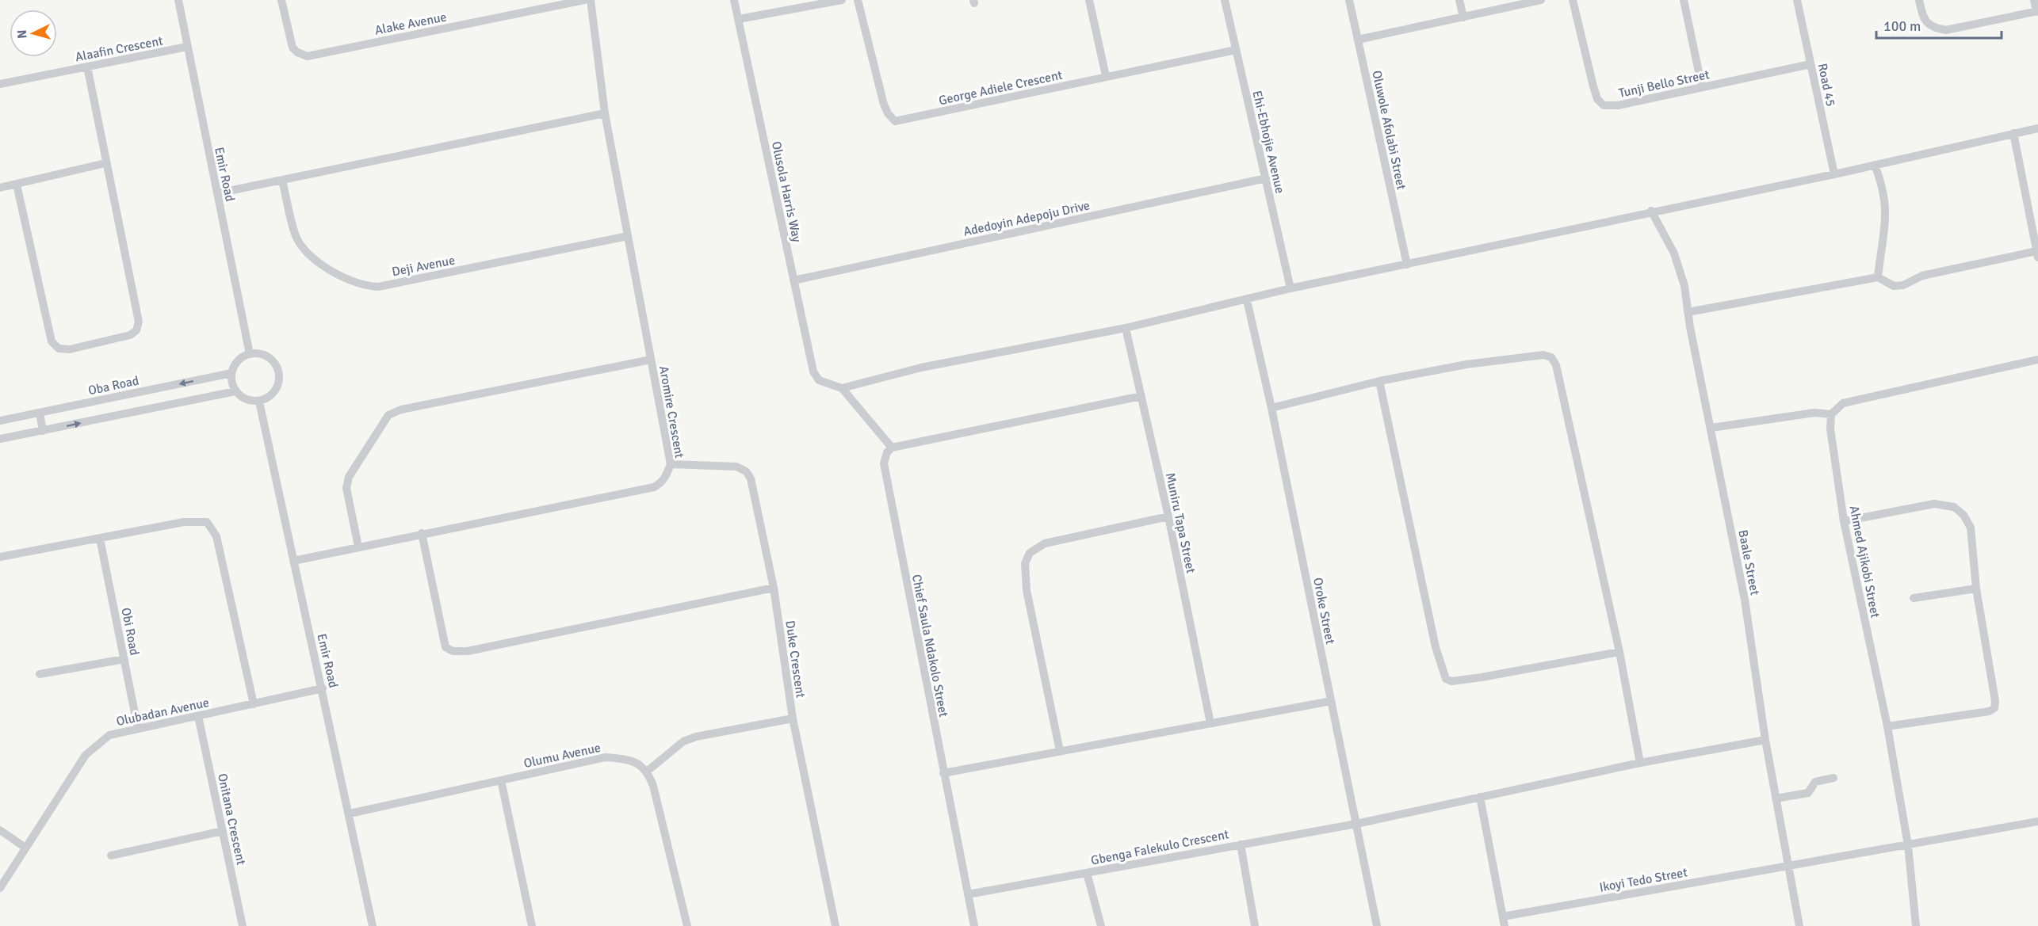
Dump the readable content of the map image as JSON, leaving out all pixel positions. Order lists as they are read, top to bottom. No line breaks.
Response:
{"streets":{"street":["Alake Avenue","Alaafin Crescent","Tunji Bello Street","Road 45","George Adiele Crescent","Oluwole Afolabi Street","Ehi-Ebhojie Avenue","Emir Road","Olusola Harris Way","Adedoyin Adepoju Drive","Deji Avenue","Oba Road","Aromire Crescent","Muniru Tapa Street","Ahmed Ajikobi Street","Baale Street","Oroke Street","Obi Road","Chief Saula Ndakolo Street","Duke Crescent","Olubadan Avenue","Olumu Avenue","Onitana Crescent","Gbenga Falekulo Crescent","Ikoyi Tedo Street"]},"crossings":[["Alaafin Crescent","Emir Road"],["Tunji Bello Street","Road 45"],["George Adiele Crescent","Ehi-Ebhojie Avenue"],["Ehi-Ebhojie Avenue","Adedoyin Adepoju Drive"],["Emir Road","Oba Road"],["Emir Road","Aromire Crescent"],["Emir Road","Olubadan Avenue"],["Emir Road","Olumu Avenue"],["Olusola Harris Way","Adedoyin Adepoju Drive"],["Deji Avenue","Aromire Crescent"],["Aromire Crescent","Duke Crescent"],["Ahmed Ajikobi Street","Ikoyi Tedo Street"],["Baale Street","Gbenga Falekulo Crescent"],["Baale Street","Ikoyi Tedo Street"],["Oroke Street","Gbenga Falekulo Crescent"],["Obi Road","Olubadan Avenue"],["Chief Saula Ndakolo Street","Gbenga Falekulo Crescent"],["Olubadan Avenue","Onitana Crescent"]],"scale_bar":"100 m","north":"left"}
